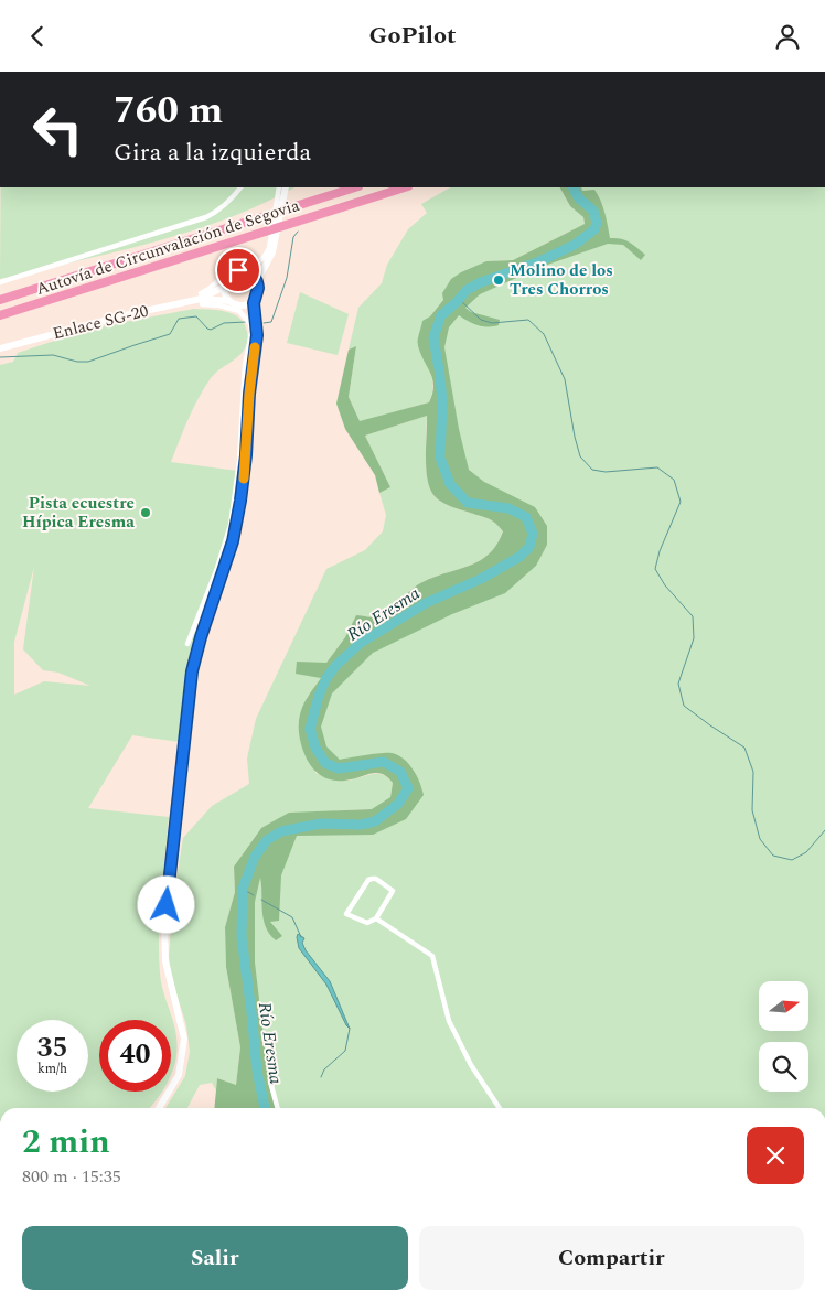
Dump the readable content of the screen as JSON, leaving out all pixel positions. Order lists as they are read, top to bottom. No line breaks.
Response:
{"streets":{"highway":["Autovía de Circunvalación de Segovia"],"street":["Enlace SG-20"]},"water":["Río Eresma"],"places":["Molino de los Tres Chorros","Pista ecuestre Hípica Eresma"],"north":"right","page":{"header":"GoPilot","turn":["760 m","Gira a la izquierda"],"speed":"35 km/h","limit":"40","heading":["2 min","800 m · 15:35"],"buttons":["Salir","Compartir"]}}
